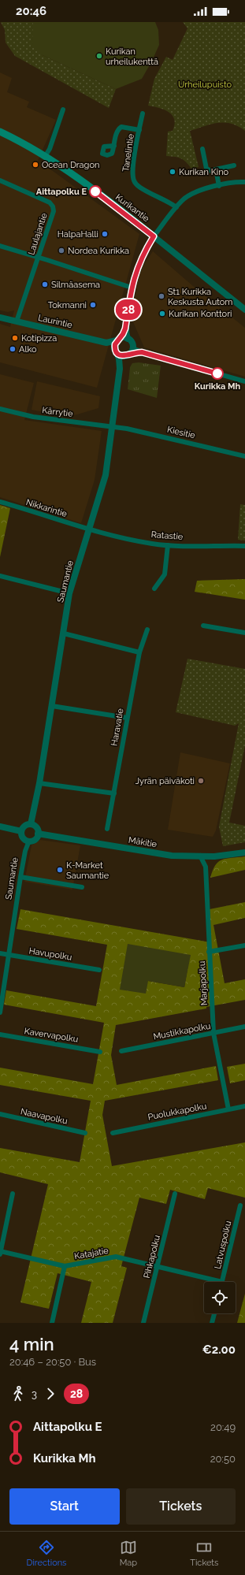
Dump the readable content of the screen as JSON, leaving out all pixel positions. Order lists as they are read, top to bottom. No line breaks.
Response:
{"streets":{"main road":["Kurikantie"],"street":["Tanelintie","Laulajantie","Laurintie","Kärrytie","Kiesitie","Nikkarintie","Ratastie","Saumantie","Haravatie","Mäkitie","Havupolku","Marjapolku","Mustikkapolku","Kavervapolku","Puolukkapolku","Naavapolku","Latvuspolku","Katajatie","Pihkapolku"]},"crossings":[["Laulajantie","Laurintie"],["Laurintie","Saumantie"],["Kärrytie","Kiesitie"],["Kärrytie","Saumantie"],["Kiesitie","Saumantie"],["Nikkarintie","Ratastie"],["Nikkarintie","Saumantie"],["Ratastie","Saumantie"],["Saumantie","Mäkitie"],["Saumantie","Havupolku"],["Mäkitie","Marjapolku"],["Marjapolku","Mustikkapolku"],["Marjapolku","Puolukkapolku"],["Latvuspolku","Katajatie"],["Katajatie","Pihkapolku"]],"parks":["Urheilupuisto"],"places":["Kurikan urheilukenttä","Ocean Dragon","Kurikan Kino","Aittapolku E","HalpaHalli","Nordea Kurikka","Silmäasema","St1 Kurikka Keskusta Autom","Tokmanni","Kurikan Konttori","Kotipizza","Alko","Kurikka Mh","Jyrän päiväkoti","K-Market Saumantie"],"lines":["bus line 28"],"page":{"status":"20:46","on_map":"28","heading":["4 min","20:46 – 20:50 · Bus","€2.00"],"legs":["3","28"],"list":[{"name":"Aittapolku E","value":"20:49"},{"name":"Kurikka Mh","value":"20:50"}],"buttons":["Start","Tickets"],"tabs":["Directions","Map","Tickets"]}}
